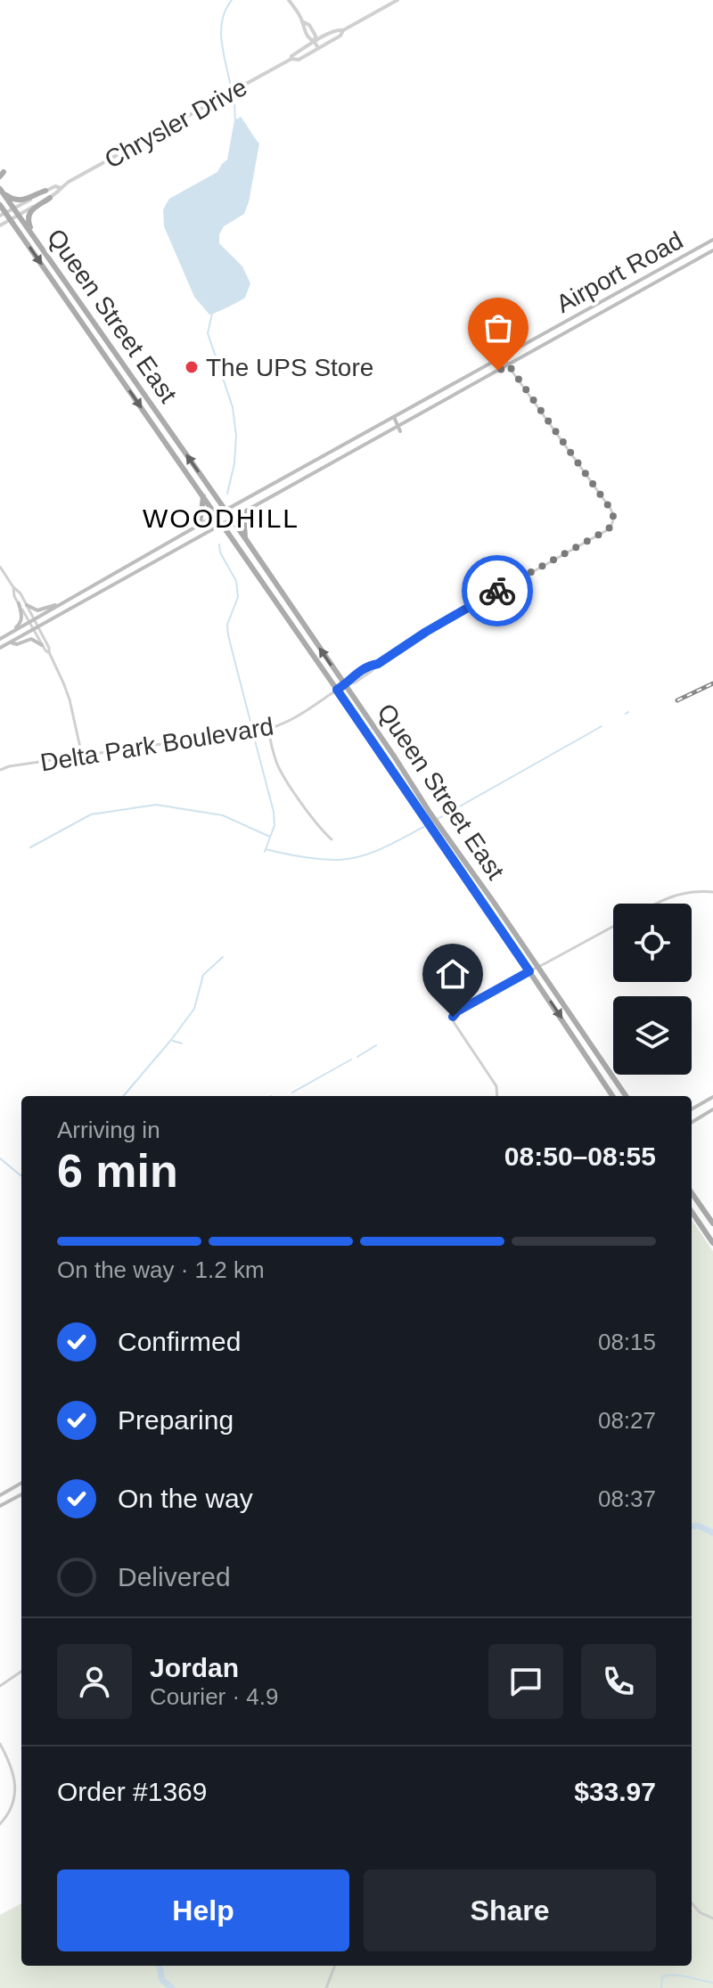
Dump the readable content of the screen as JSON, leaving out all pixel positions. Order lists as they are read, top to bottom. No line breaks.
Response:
{"streets":{"main road":["Airport Road","Queen Street East"],"street":["Chrysler Drive","Delta Park Boulevard"]},"crossings":[["Chrysler Drive","Queen Street East"],["Airport Road","Queen Street East"],["Queen Street East","Delta Park Boulevard"]],"districts":["WOODHILL"],"places":["The UPS Store"],"page":{"heading":["6 min","Arriving in","08:50–08:55"],"panel":["Jordan","Courier · 4.9","Order #1369","$33.97"],"bar":"On the way · 1.2 km","list":[["Confirmed","08:15"],["Preparing","08:27"],["On the way","08:37"],"Delivered"],"buttons":["Help","Share"]}}
